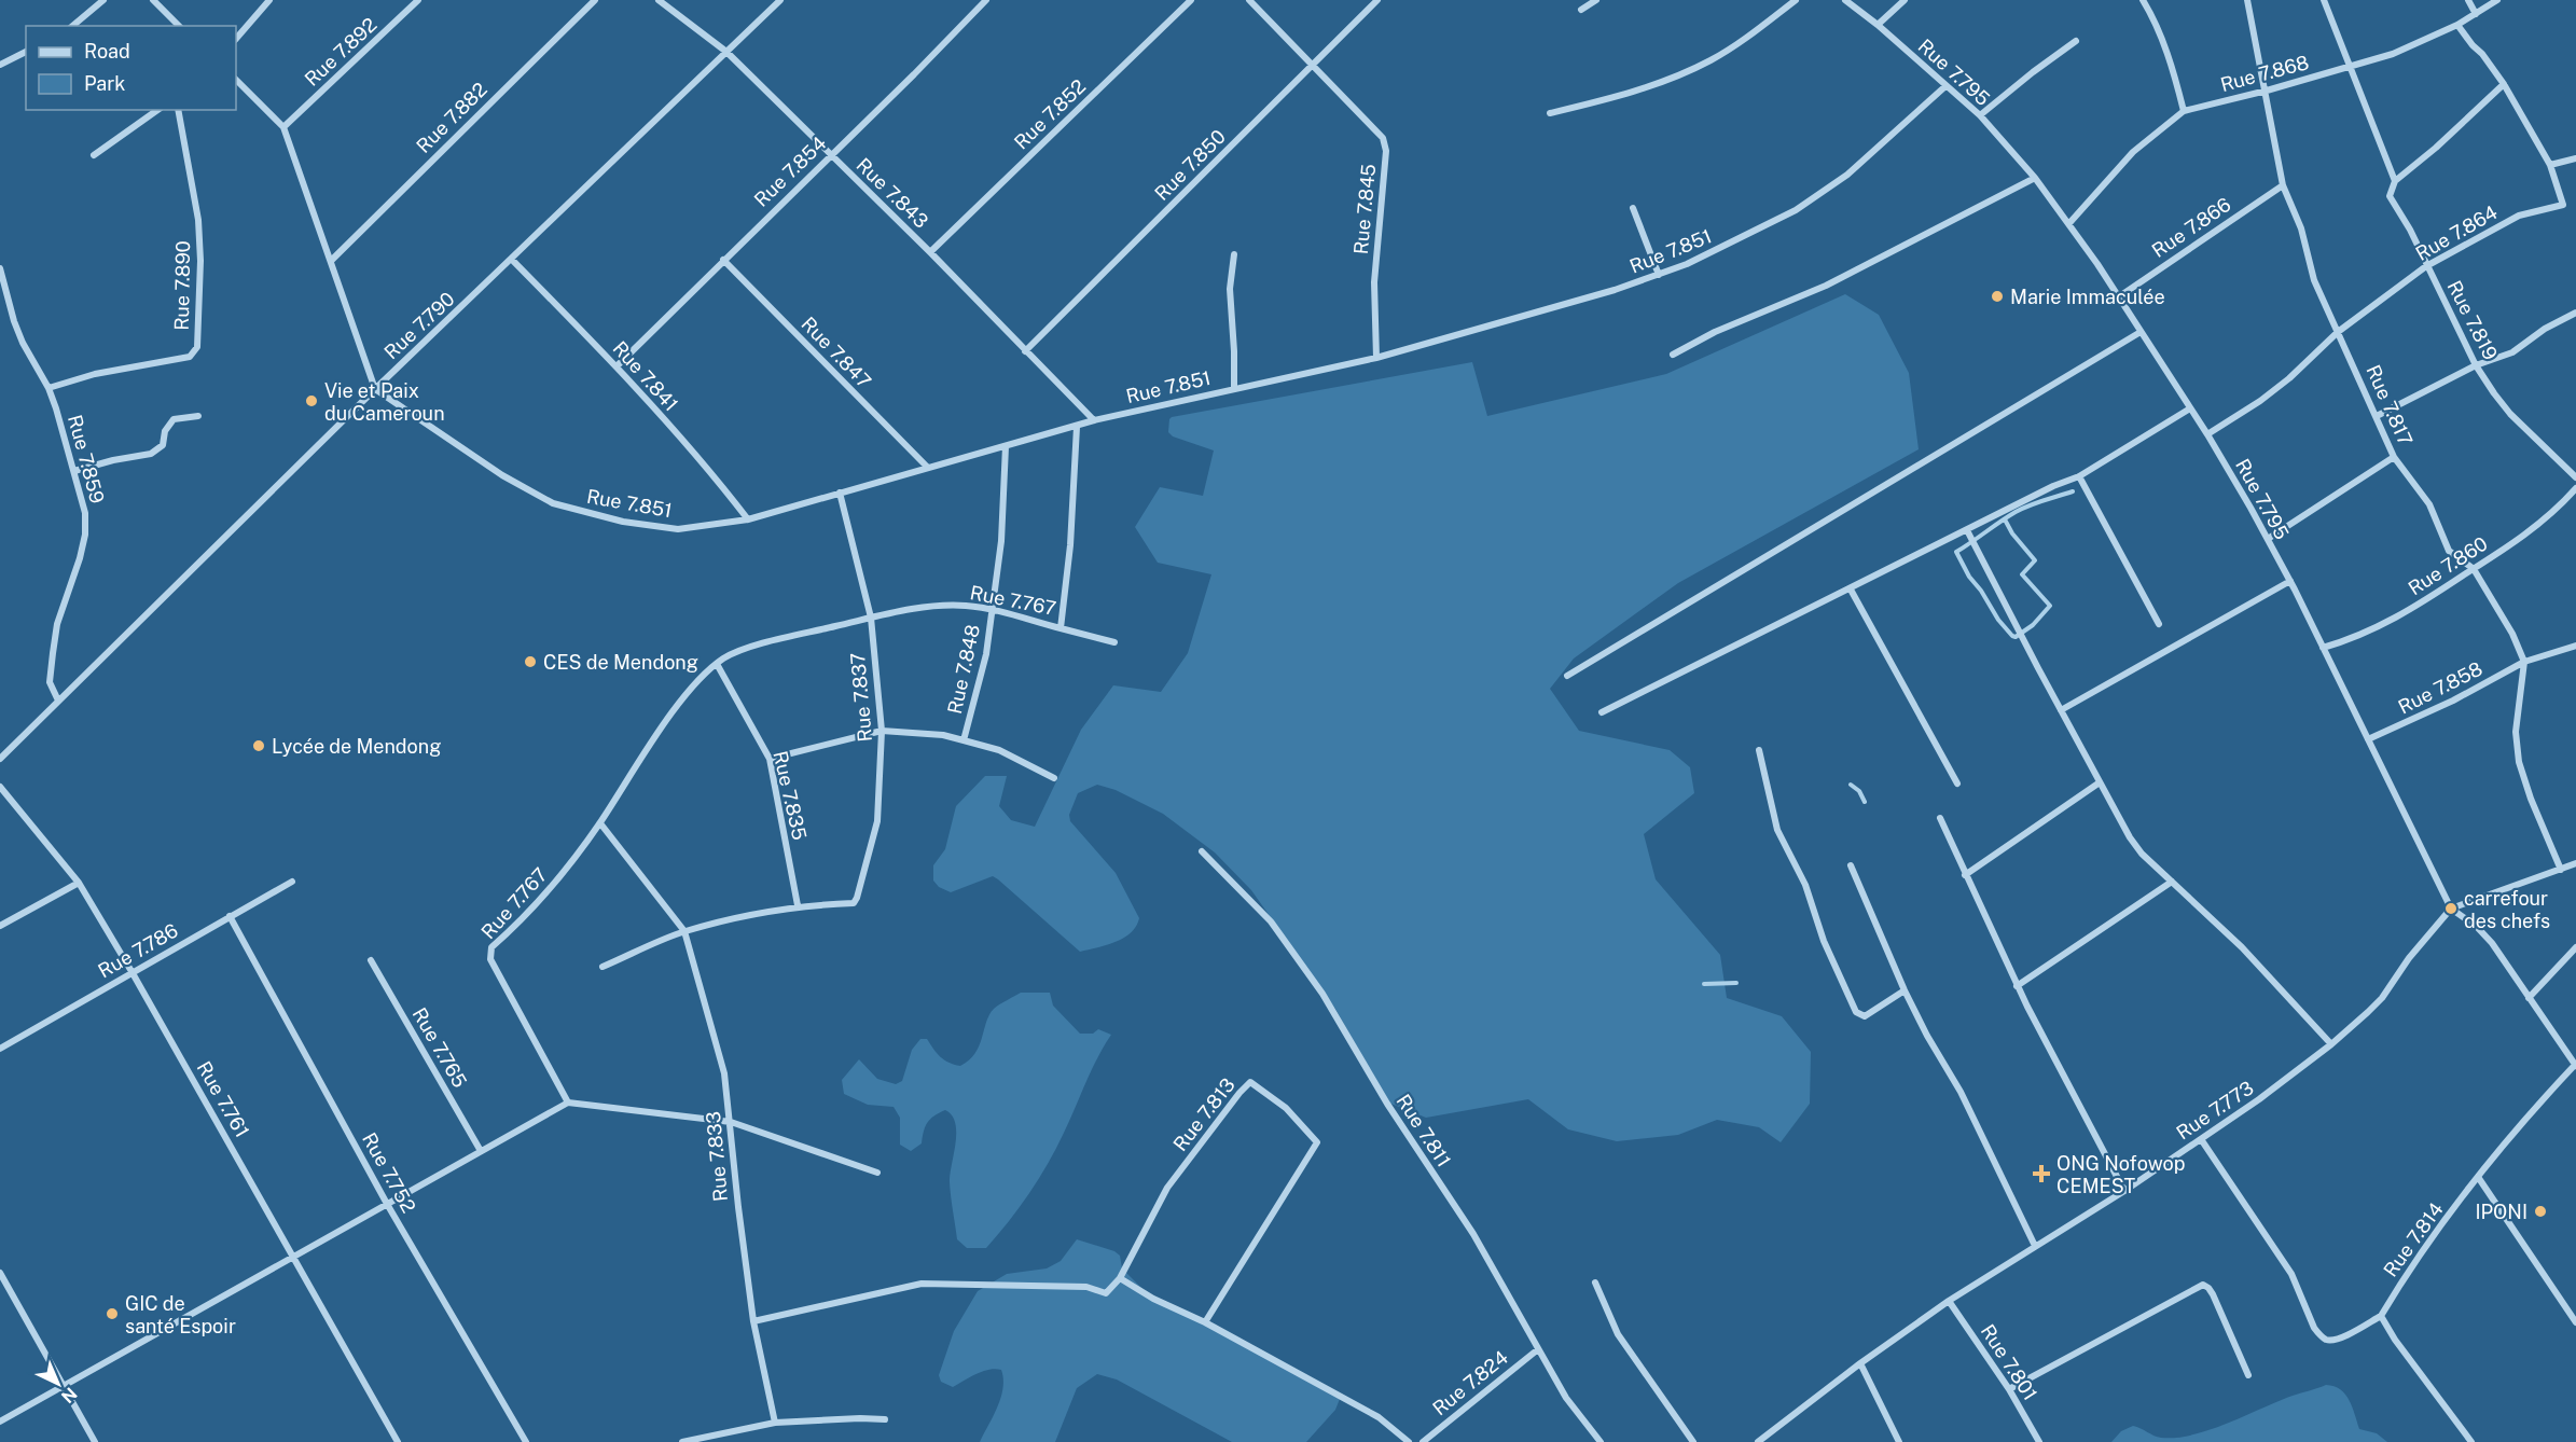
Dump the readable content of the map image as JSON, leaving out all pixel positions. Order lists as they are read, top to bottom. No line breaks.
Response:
{"streets":{"street":["Rue 7.892","Rue 7.795","Rue 7.868","Rue 7.852","Rue 7.882","Rue 7.850","Rue 7.854","Rue 7.843","Rue 7.845","Rue 7.866","Rue 7.864","Rue 7.851","Rue 7.890","Rue 7.819","Rue 7.790","Rue 7.847","Rue 7.841","Rue 7.817","Rue 7.859","Rue 7.860","Rue 7.767","Rue 7.848","Rue 7.858","Rue 7.837","Rue 7.835","Rue 7.786","Rue 7.765","Rue 7.761","Rue 7.773","Rue 7.813","Rue 7.811","Rue 7.833","Rue 7.752","Rue 7.814","Rue 7.801","Rue 7.824"]},"crossings":[["Rue 7.795","Rue 7.868"],["Rue 7.795","Rue 7.866"],["Rue 7.795","Rue 7.864"],["Rue 7.795","Rue 7.851"],["Rue 7.795","Rue 7.860"],["Rue 7.795","Rue 7.858"],["Rue 7.795","Rue 7.773"],["Rue 7.795","Rue 7.814"],["Rue 7.868","Rue 7.864"],["Rue 7.868","Rue 7.819"],["Rue 7.868","Rue 7.817"],["Rue 7.852","Rue 7.843"],["Rue 7.850","Rue 7.843"],["Rue 7.850","Rue 7.845"],["Rue 7.854","Rue 7.843"],["Rue 7.854","Rue 7.847"],["Rue 7.854","Rue 7.841"],["Rue 7.843","Rue 7.851"],["Rue 7.843","Rue 7.790"],["Rue 7.845","Rue 7.851"],["Rue 7.866","Rue 7.817"],["Rue 7.864","Rue 7.819"],["Rue 7.864","Rue 7.817"],["Rue 7.851","Rue 7.790"],["Rue 7.851","Rue 7.847"],["Rue 7.851","Rue 7.841"],["Rue 7.851","Rue 7.767"],["Rue 7.851","Rue 7.848"],["Rue 7.851","Rue 7.837"],["Rue 7.890","Rue 7.859"],["Rue 7.790","Rue 7.841"],["Rue 7.790","Rue 7.859"],["Rue 7.817","Rue 7.860"],["Rue 7.817","Rue 7.858"],["Rue 7.767","Rue 7.848"],["Rue 7.767","Rue 7.837"],["Rue 7.767","Rue 7.835"],["Rue 7.767","Rue 7.833"],["Rue 7.848","Rue 7.837"],["Rue 7.848","Rue 7.835"],["Rue 7.837","Rue 7.835"],["Rue 7.786","Rue 7.761"],["Rue 7.786","Rue 7.752"],["Rue 7.773","Rue 7.801"],["Rue 7.811","Rue 7.824"]],"places":{"other":["Marie Immaculée","Vie et Paix du Cameroun","CES de Mendong","Lycée de Mendong","carrefour des chefs","IPONI","GIC de santé Espoir"],"health":["ONG Nofowop CEMEST"]},"legend":["Road","Park"],"north":"bottom right"}
